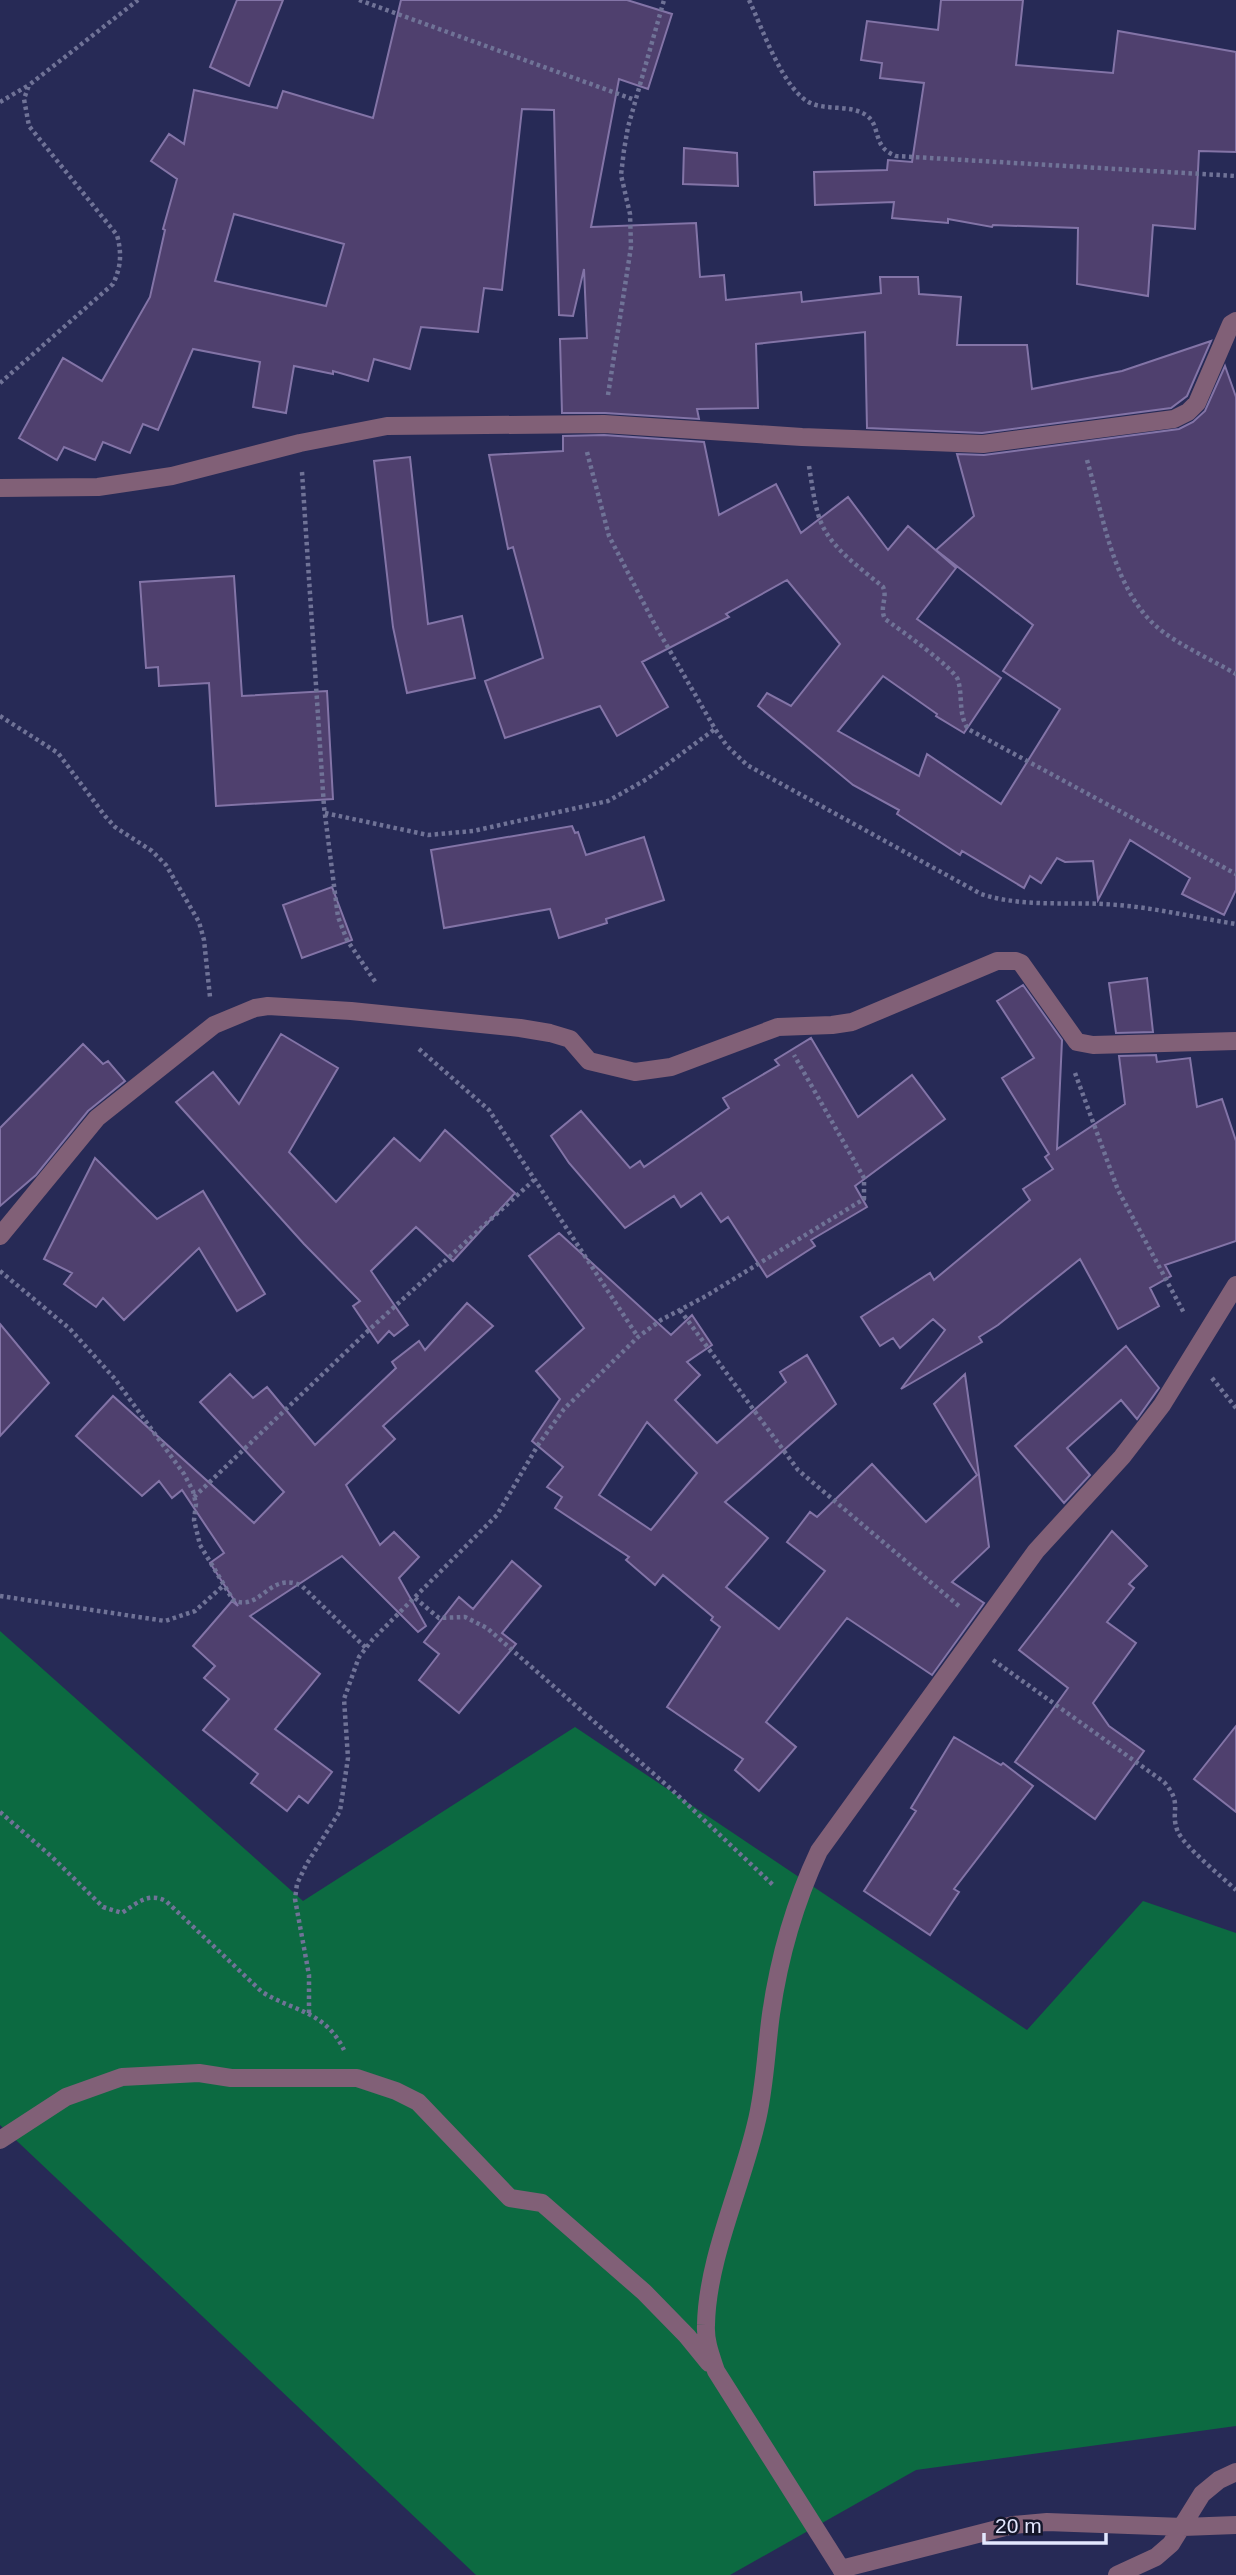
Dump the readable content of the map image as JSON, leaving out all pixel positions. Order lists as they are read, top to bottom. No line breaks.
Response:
{"scale_bar":"20 m"}
